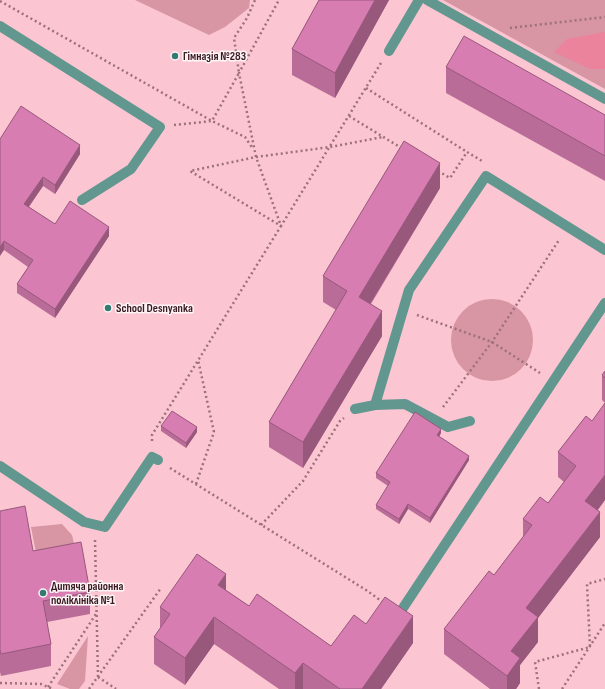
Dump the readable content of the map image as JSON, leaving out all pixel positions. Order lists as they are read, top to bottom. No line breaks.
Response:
{"places":["Гімназія №283","School Desnyanka","Дитяча районна поліклініка №1"]}
